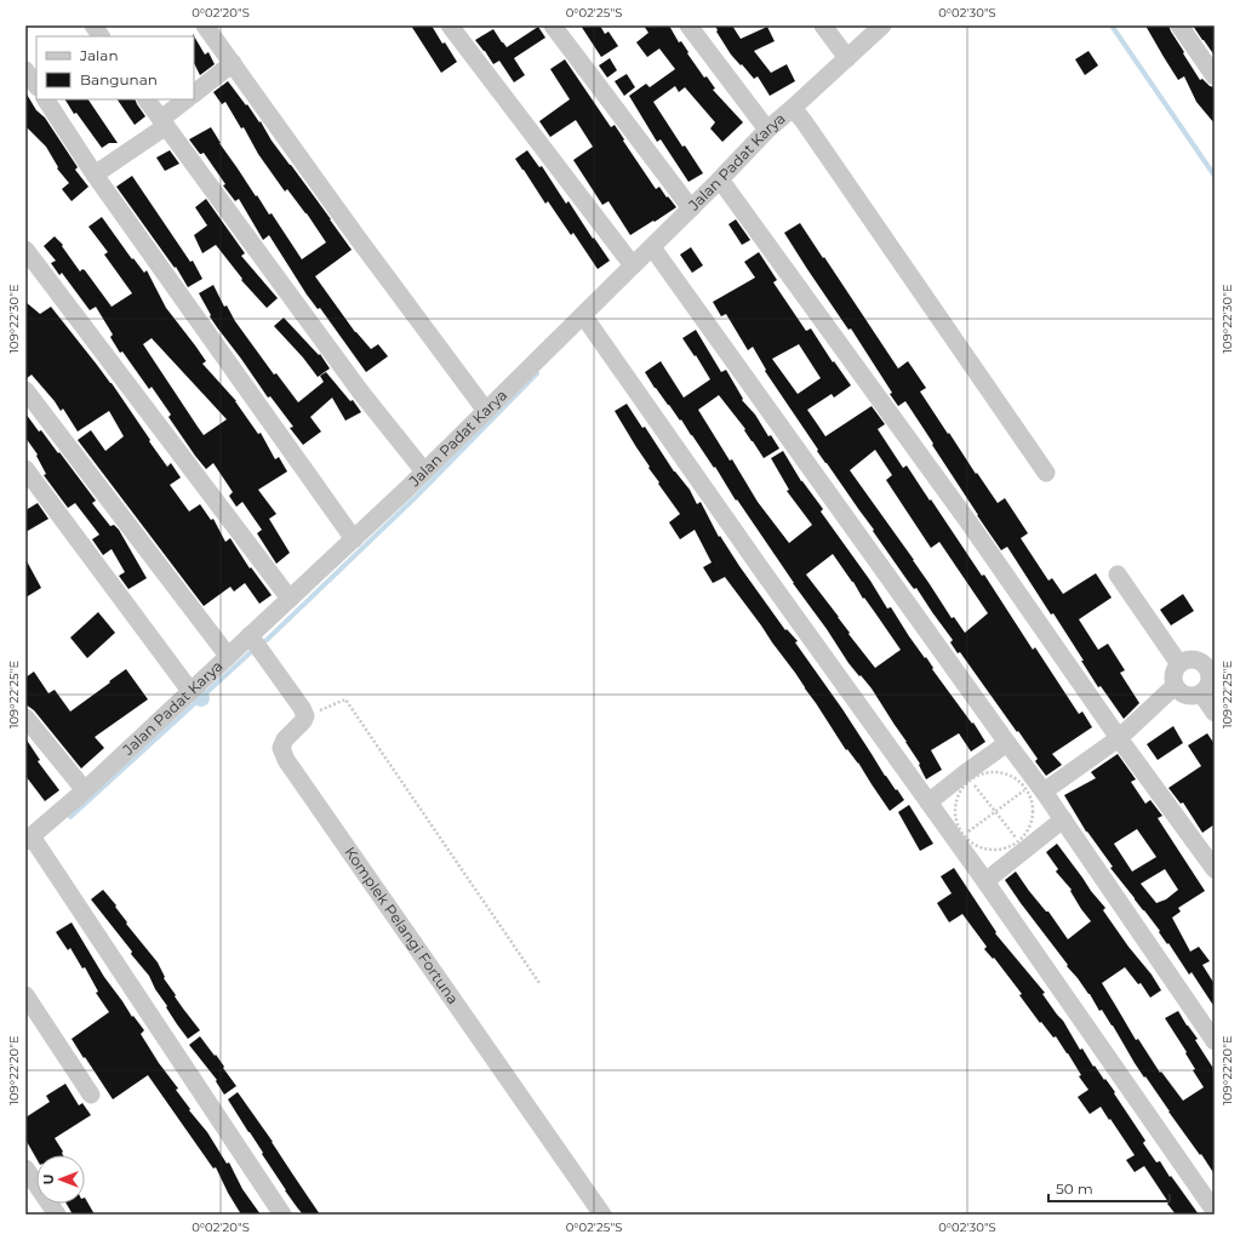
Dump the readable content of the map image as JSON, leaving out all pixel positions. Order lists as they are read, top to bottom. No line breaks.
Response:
{"streets":{"street":["Jalan Padat Karya","Komplek Pelangi Fortuna"]},"legend":["Jalan","Bangunan"],"scale_bar":"50 m","north":"left","coordinates":["0°02'20\"S","0°02'25\"S","0°02'30\"S","109°22'30\"E","109°22'25\"E","109°22'20\"E"]}
